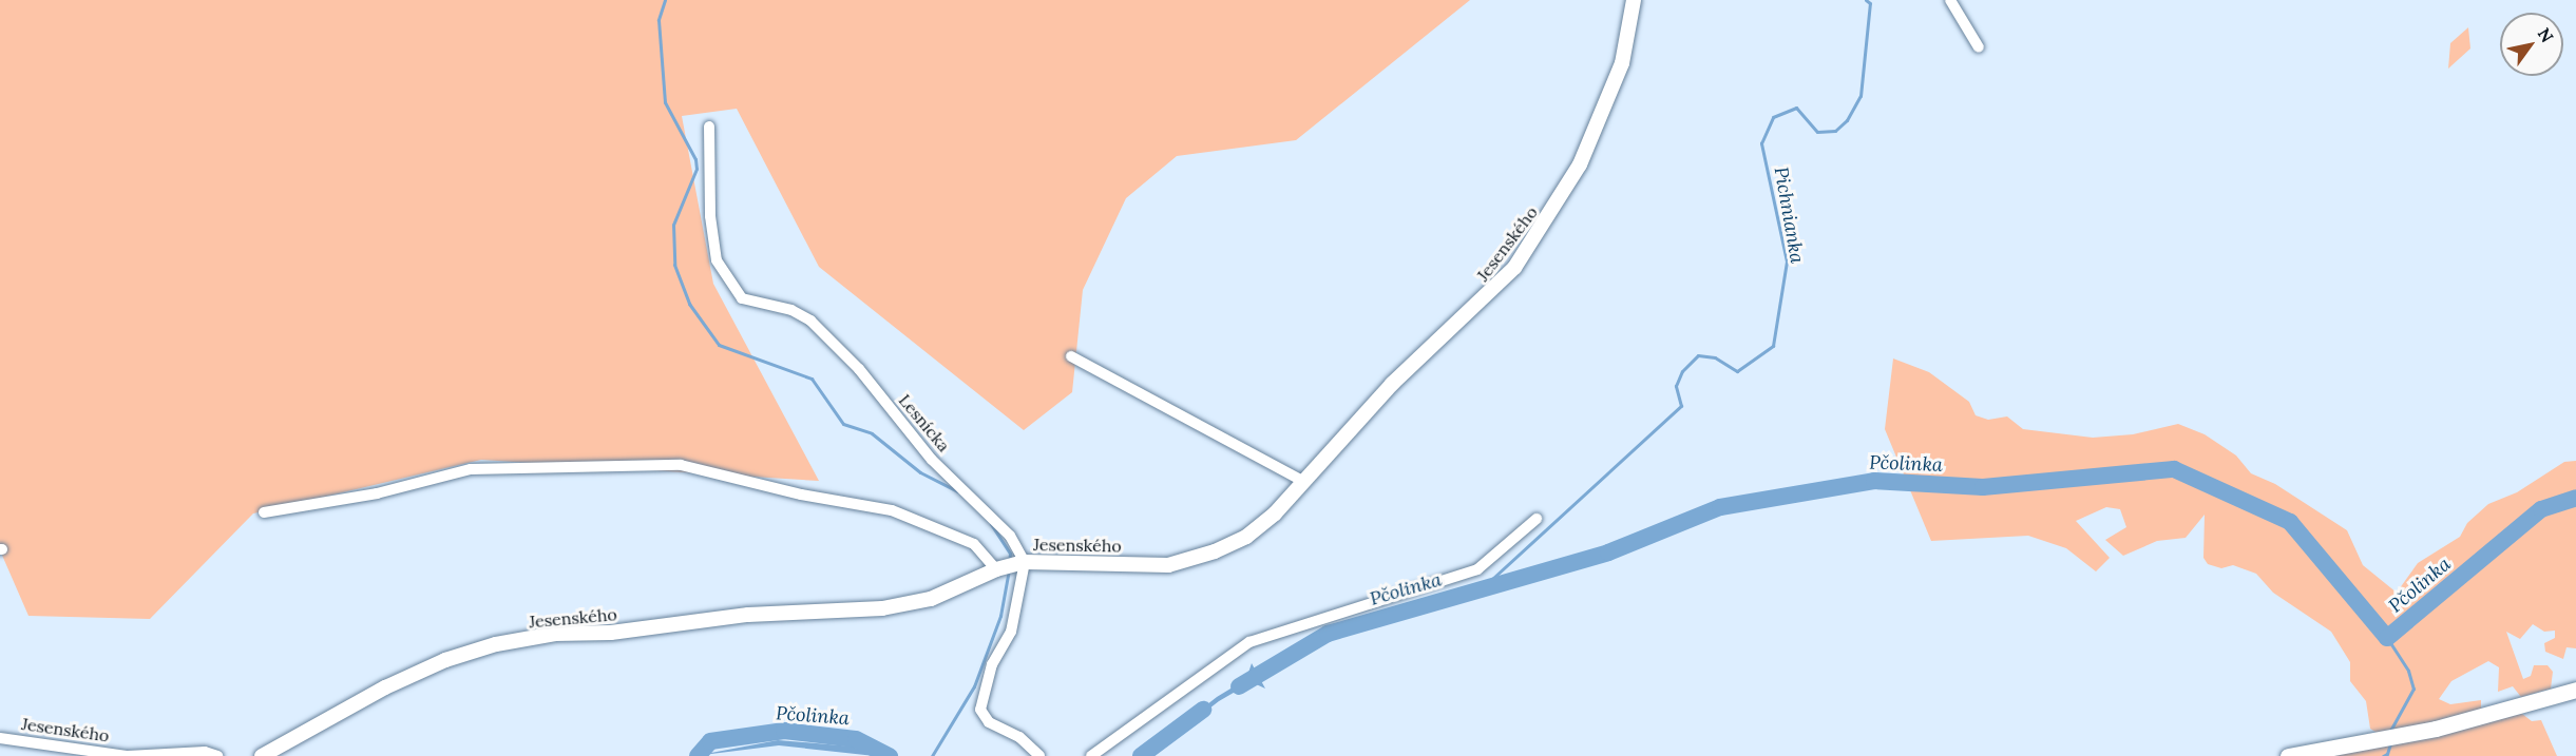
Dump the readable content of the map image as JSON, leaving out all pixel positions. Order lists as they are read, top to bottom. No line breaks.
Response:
{"streets":{"street":["Jesenského","Lesnícka"]},"crossings":[["Jesenského","Lesnícka"]],"water":["Pichnianka","Pčolinka"],"north":"top right"}
